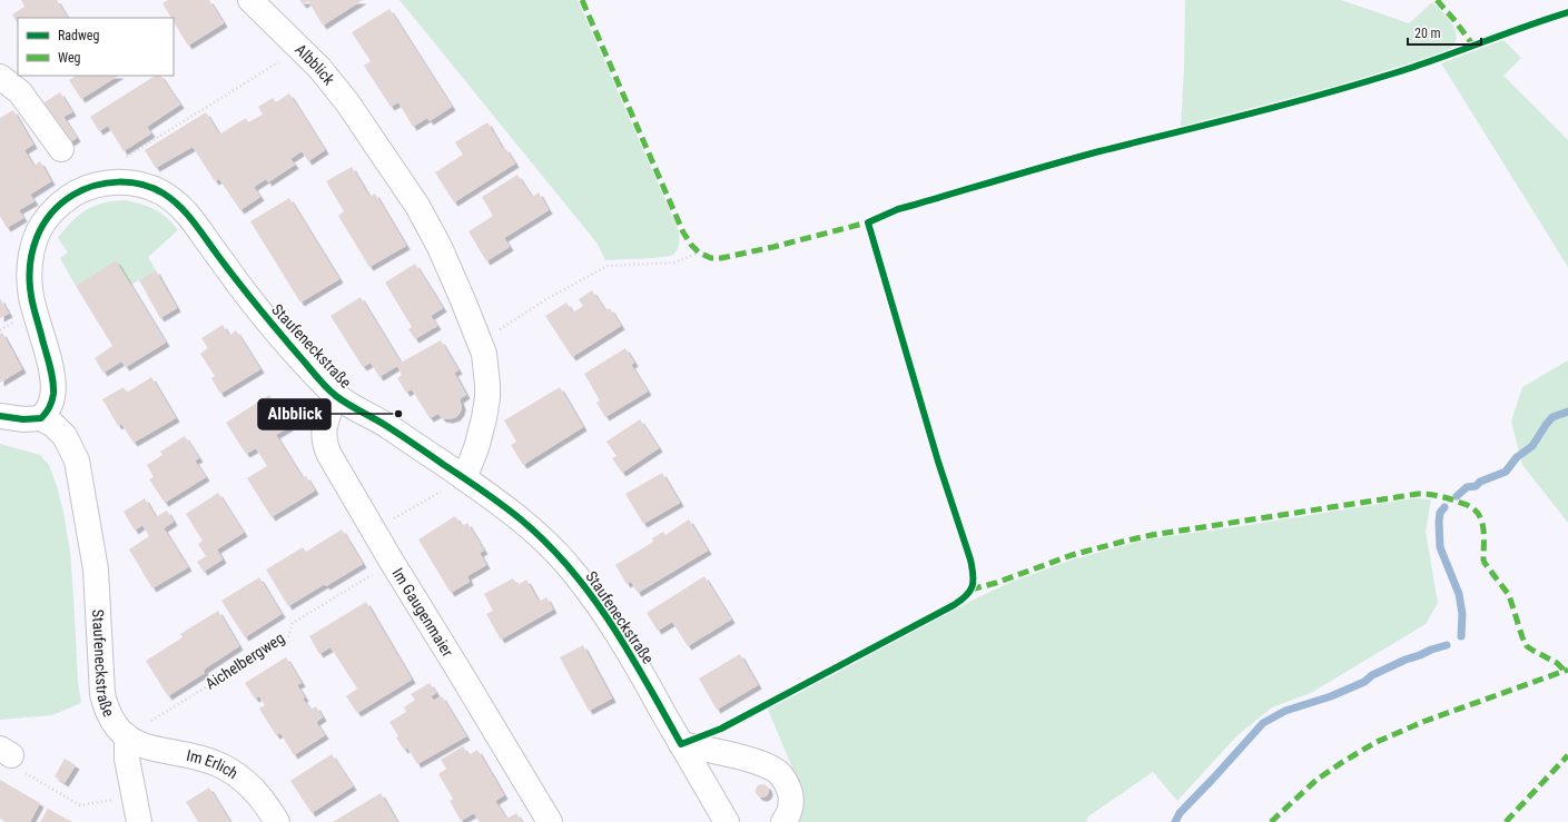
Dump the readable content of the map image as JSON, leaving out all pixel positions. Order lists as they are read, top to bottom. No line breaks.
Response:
{"streets":{"street":["Albblick","Staufeneckstraße","Im Gaugenmaier","Im Erlich"],"path":["Aichelbergweg"]},"crossings":[["Albblick","Staufeneckstraße"],["Staufeneckstraße","Im Gaugenmaier"],["Staufeneckstraße","Aichelbergweg"],["Staufeneckstraße","Im Erlich"],["Aichelbergweg","Im Erlich"]],"places":["Albblick"],"legend":["Radweg","Weg"],"scale_bar":"20 m"}
